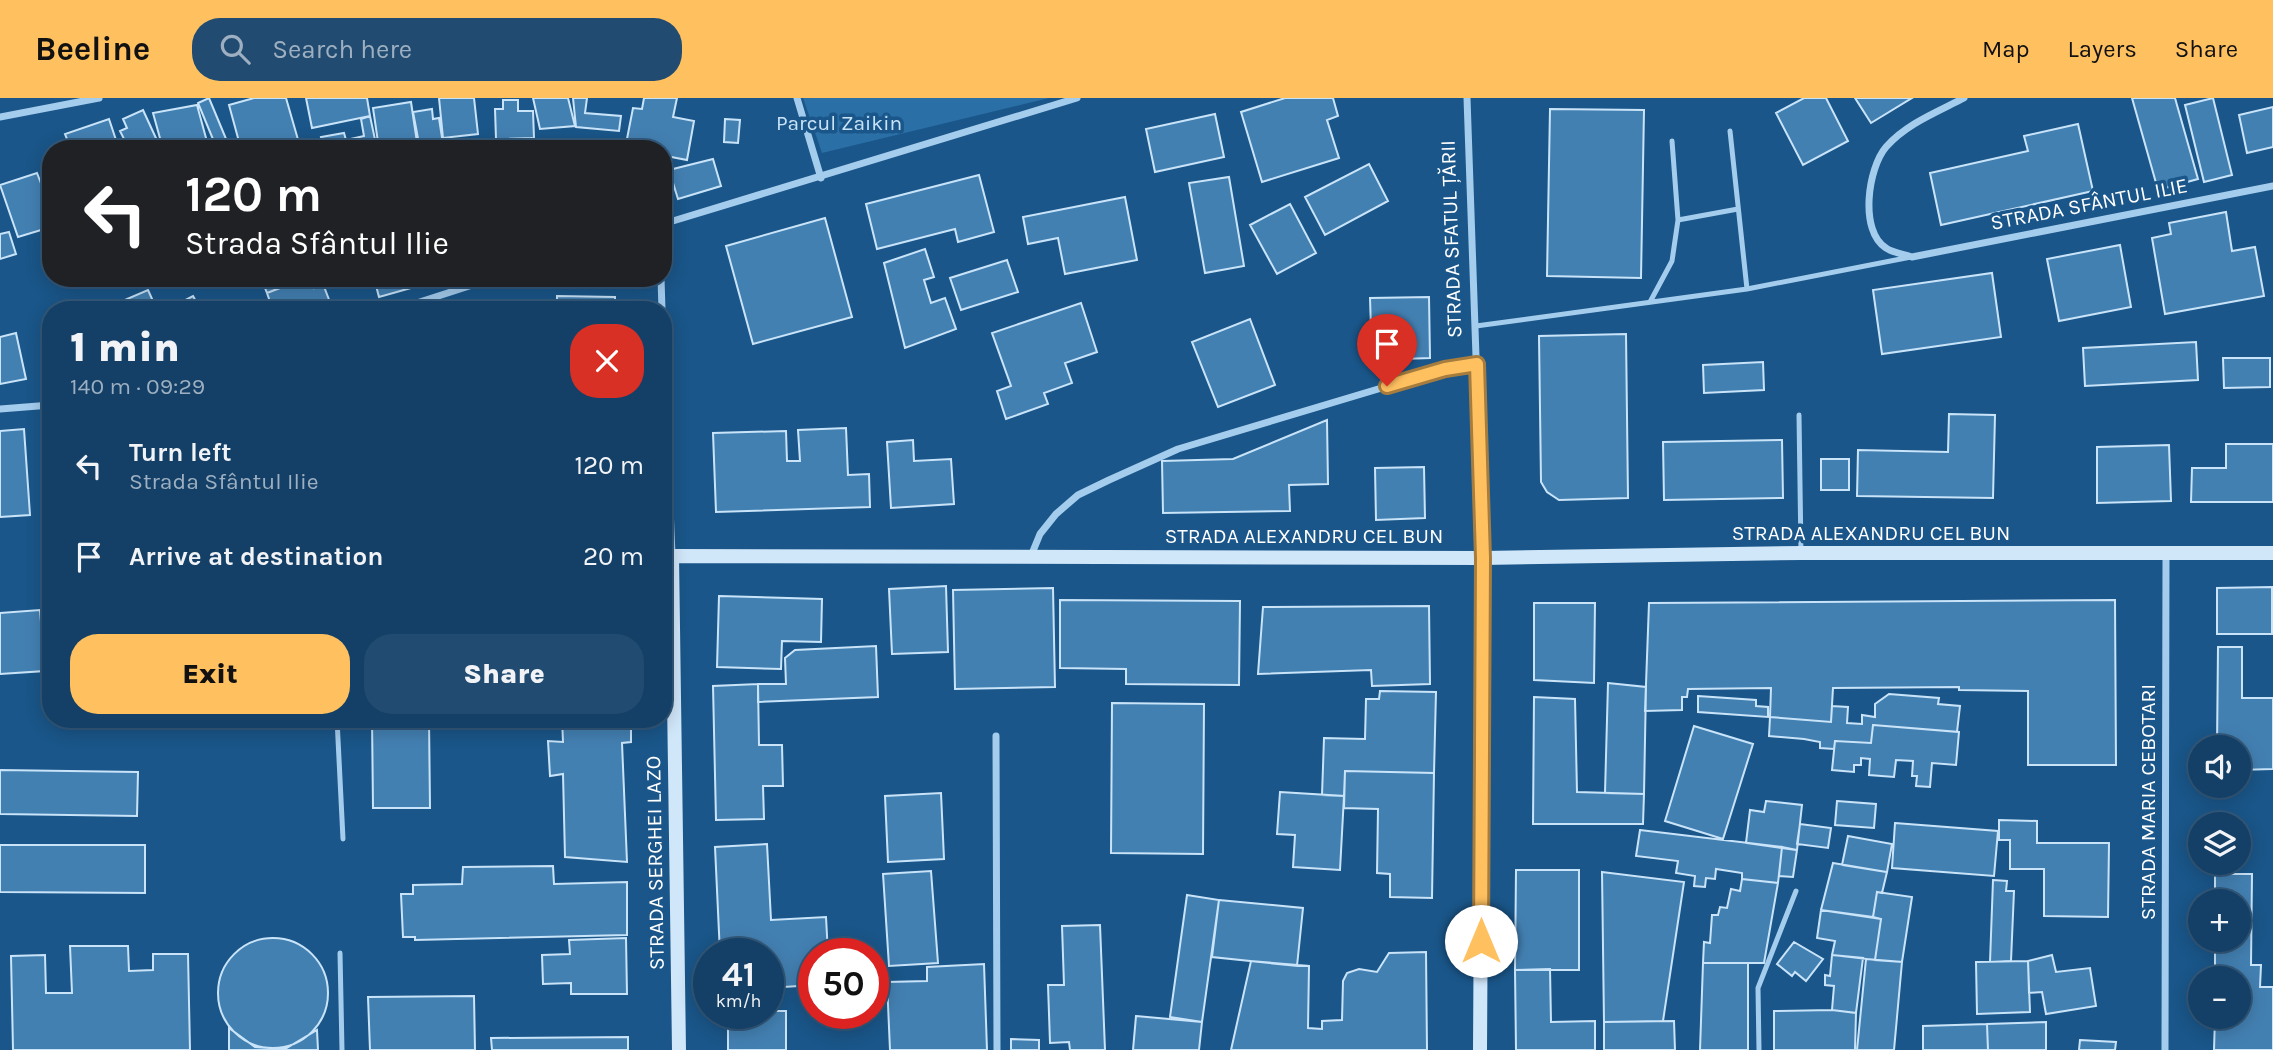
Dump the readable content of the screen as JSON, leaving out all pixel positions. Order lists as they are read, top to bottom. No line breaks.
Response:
{"streets":{"main road":["STRADA SFATUL ȚĂRII","STRADA ALEXANDRU CEL BUN","STRADA SERGHEI LAZO"],"street":["STRADA SFÂNTUL ILIE","STRADA MARIA CEBOTARI"]},"crossings":[["STRADA SFATUL ȚĂRII","STRADA ALEXANDRU CEL BUN"],["STRADA ALEXANDRU CEL BUN","STRADA MARIA CEBOTARI"]],"parks":["Parcul Zaikin"],"page":{"header":"Beeline","search":"Search here","nav":["Map","Layers","Share"],"turn":["120 m","Strada Sfântul Ilie"],"heading":["1 min","140 m · 09:29"],"list":[{"name":"Turn left","note":"Strada Sfântul Ilie","value":"120 m"},{"name":"Arrive at destination","value":"20 m"}],"buttons":["Exit","Share"],"map_buttons":["+","−"],"speed":"41 km/h","limit":"50"}}
